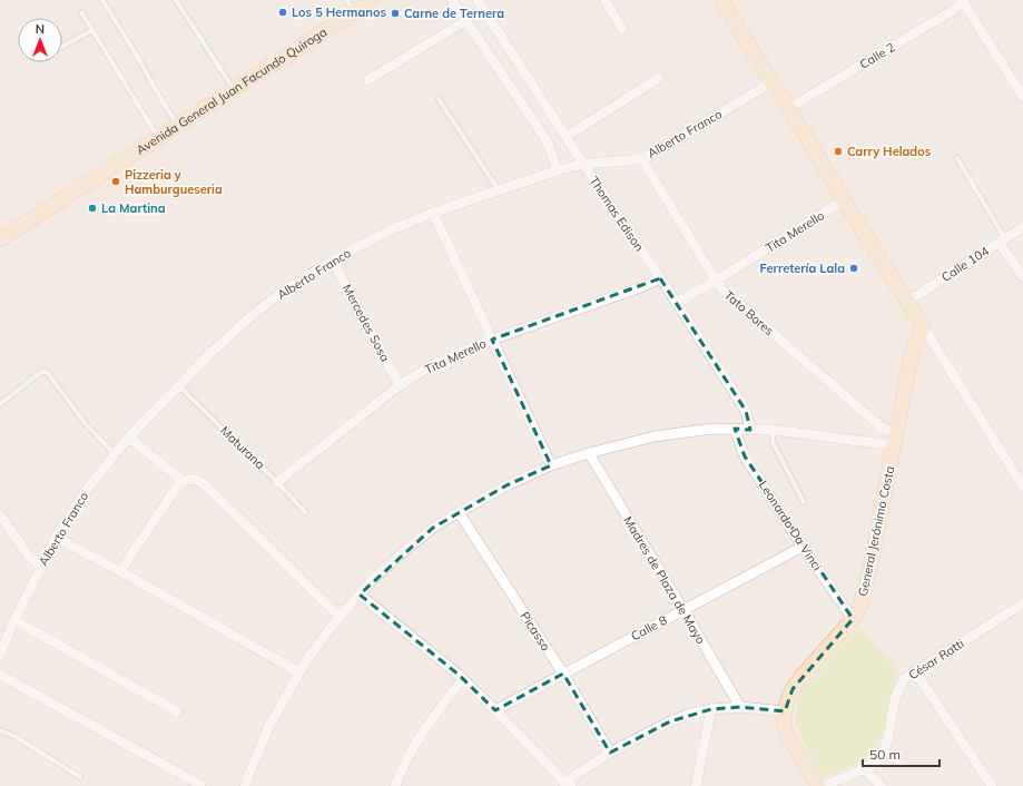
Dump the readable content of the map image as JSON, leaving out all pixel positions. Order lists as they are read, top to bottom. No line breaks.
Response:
{"streets":{"street":["Calle 2","Avenida General Juan Facundo Quiroga","Alberto Franco","Thomas Edison","Tita Merello","Calle 104","Tato Bores","Mercedes Sosa","Leonardo Da Vinci","General Jerónimo Costa","Madres de Plaza de Mayo","Calle 8","Picasso","César Ratti"],"lane":["Maturana"]},"crossings":[["Alberto Franco","Thomas Edison"],["Alberto Franco","Tato Bores"],["Alberto Franco","Mercedes Sosa"],["Alberto Franco","Maturana"],["Thomas Edison","Tita Merello"],["Tita Merello","Tato Bores"],["Tita Merello","Mercedes Sosa"],["Tita Merello","Maturana"],["Tato Bores","General Jerónimo Costa"],["Leonardo Da Vinci","General Jerónimo Costa"],["Leonardo Da Vinci","Calle 8"],["Madres de Plaza de Mayo","Calle 8"],["Calle 8","Picasso"]],"places":["Los 5 Hermanos","Carne de Ternera","Carry Helados","Pizzeria y Hamburgueseria","La Martina","Ferretería Lala"],"scale_bar":"50 m","north":"top"}
